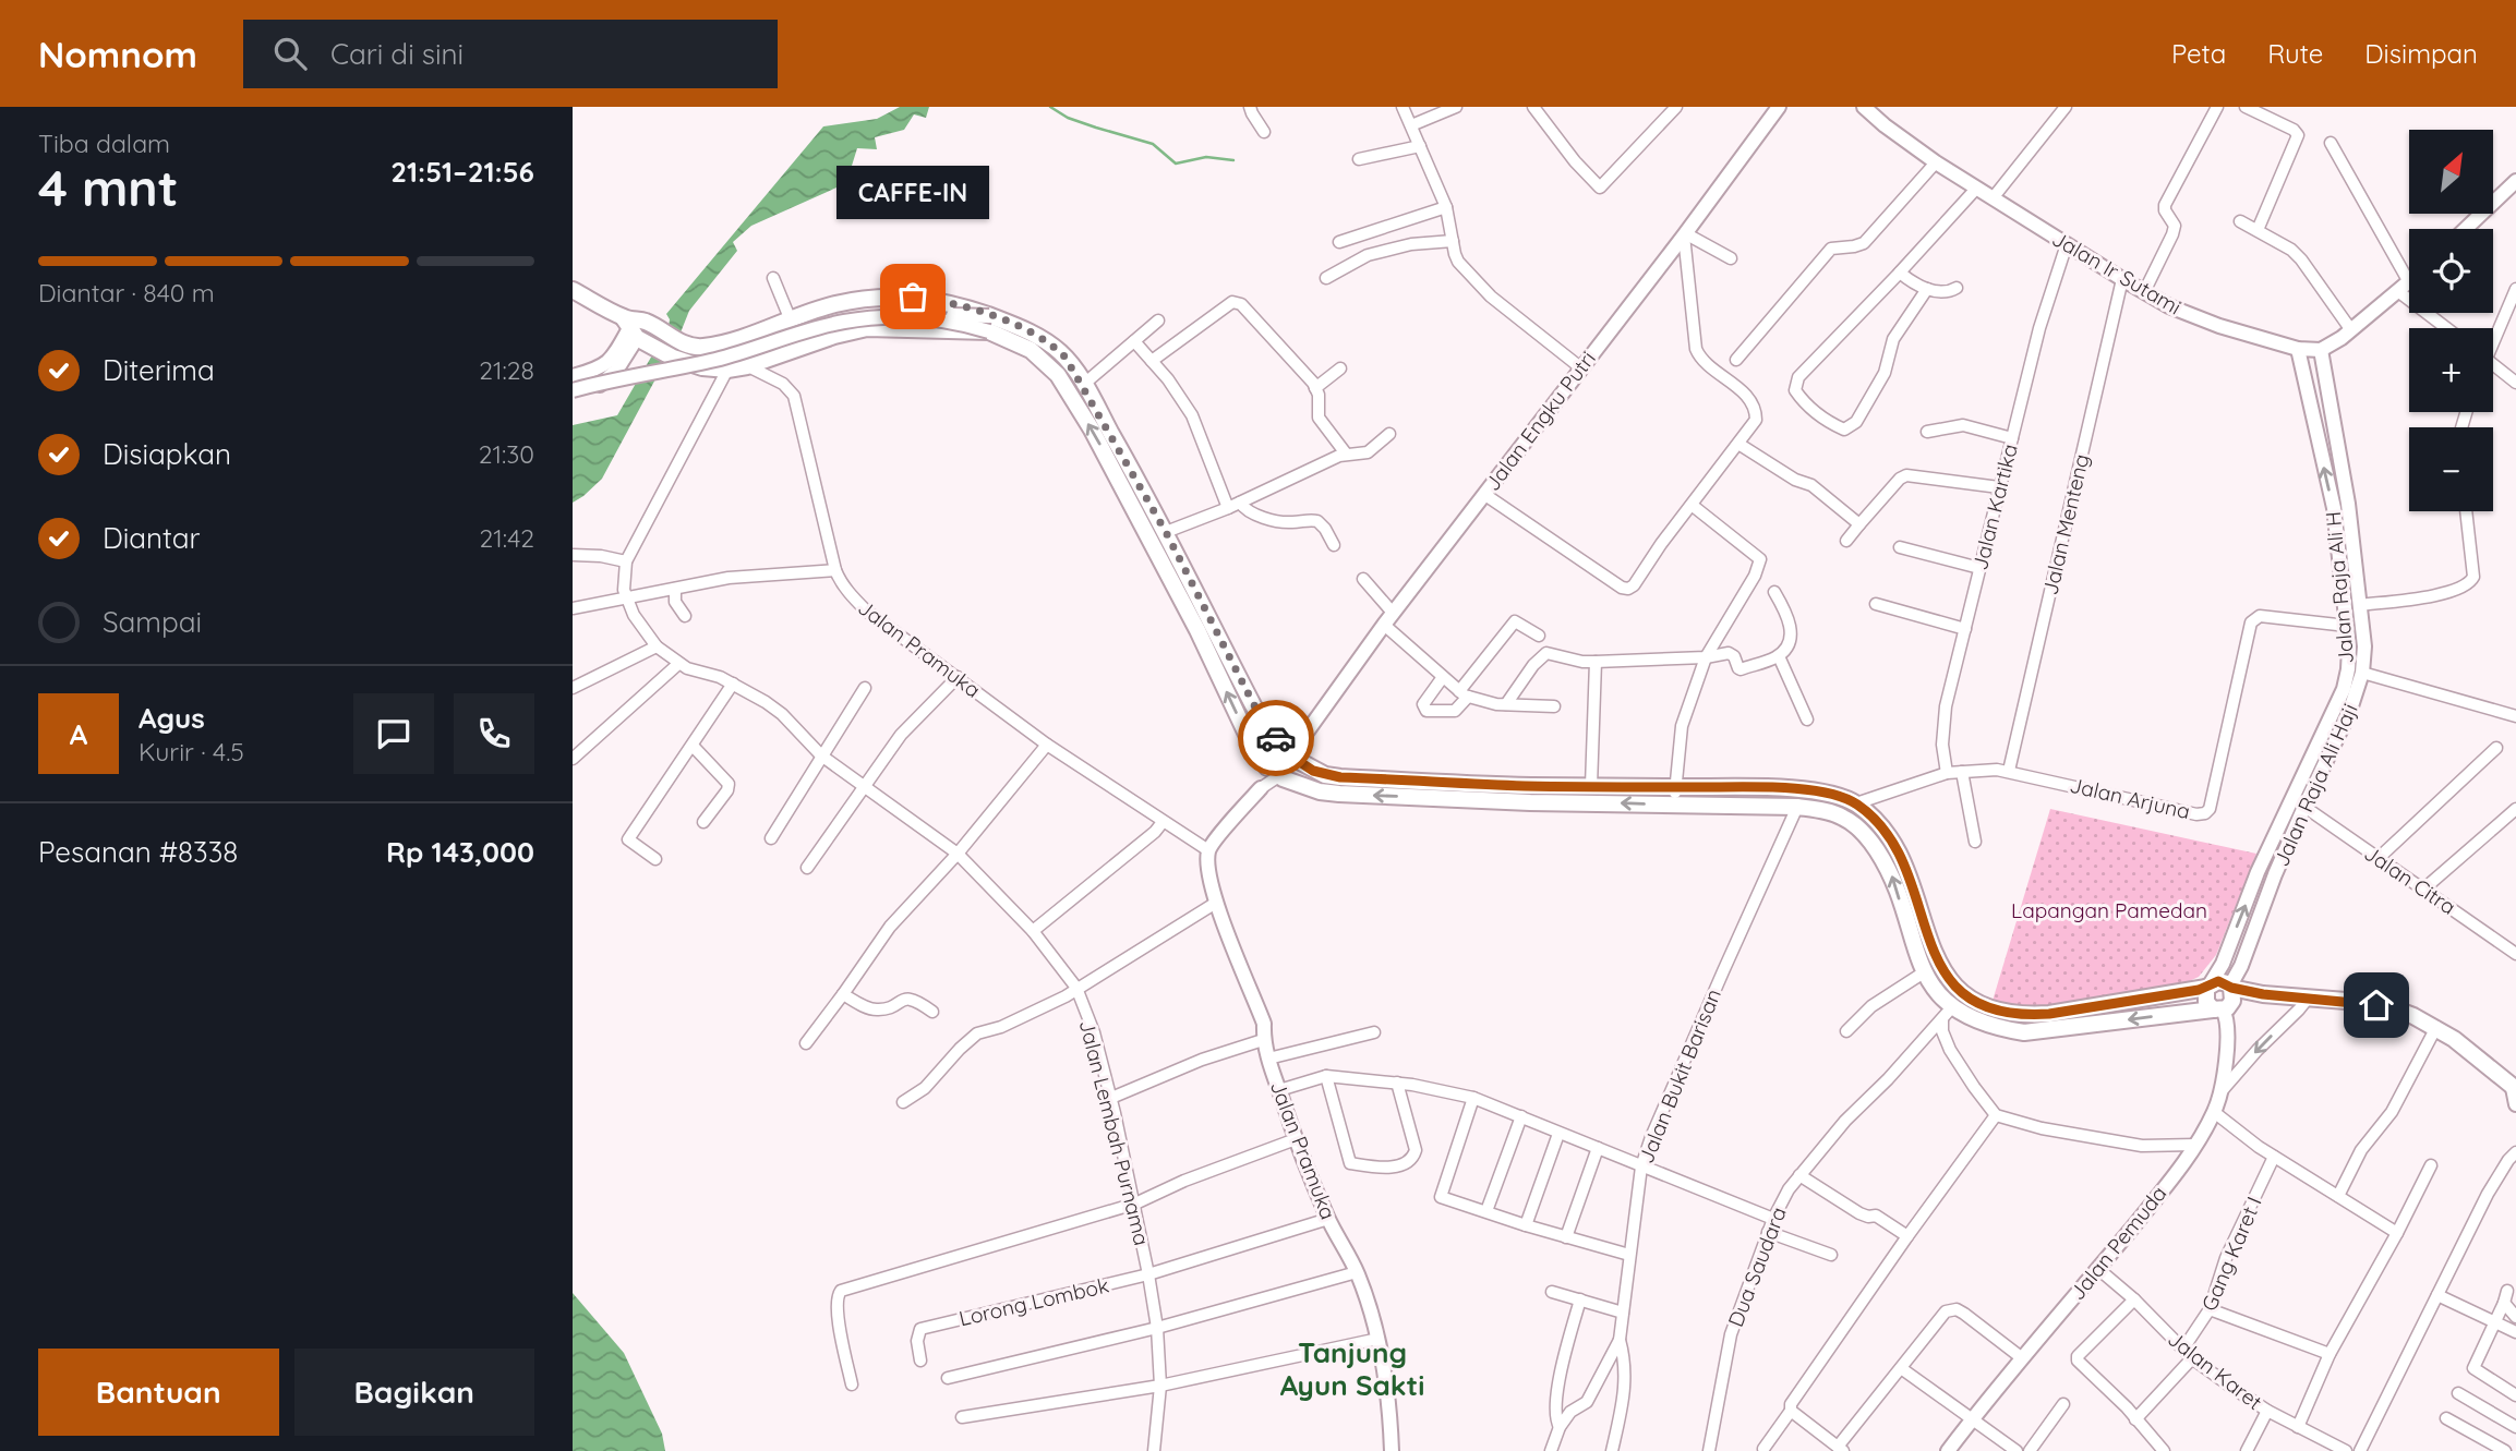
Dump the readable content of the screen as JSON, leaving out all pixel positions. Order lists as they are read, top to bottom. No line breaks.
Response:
{"streets":{"main road":["Jalan Ir Sutami","Jalan Engku Putri","Jalan Raja Ali H","Jalan Pramuka","Jalan Raja Ali Haji","Jalan Pemuda"],"street":["Jalan Kartika","Jalan Menteng","Jalan Arjuna","Jalan Citra","Jalan Bukit Barisan","Jalan Lembah Purnama","Gang Karet I","Dua Saudara","Lorong Lombok","Jalan Karet"]},"crossings":[["Jalan Ir Sutami","Jalan Kartika"],["Jalan Ir Sutami","Jalan Menteng"],["Jalan Ir Sutami","Jalan Raja Ali H"],["Jalan Ir Sutami","Jalan Raja Ali Haji"],["Jalan Kartika","Jalan Arjuna"],["Jalan Menteng","Jalan Arjuna"],["Jalan Raja Ali H","Jalan Raja Ali Haji"],["Jalan Raja Ali H","Jalan Arjuna"],["Jalan Raja Ali H","Jalan Pemuda"],["Jalan Pramuka","Lorong Lombok"],["Jalan Raja Ali Haji","Jalan Citra"],["Jalan Raja Ali Haji","Jalan Pemuda"],["Jalan Lembah Purnama","Lorong Lombok"],["Jalan Pemuda","Jalan Karet"],["Gang Karet I","Jalan Karet"]],"one_way":["Jalan Raja Ali H"],"districts":["Tanjung Ayun Sakti"],"parks":["Lapangan Pamedan"],"places":["CAFFE-IN"],"north":"top right","page":{"header":"Nomnom","search":"Cari di sini","nav":["Peta","Rute","Disimpan"],"heading":["4 mnt","Tiba dalam","21:51–21:56"],"panel":["Agus","Kurir · 4.5","Pesanan #8338","Rp 143,000"],"map_buttons":["+","−"],"bubble":"CAFFE-IN","bar":"Diantar · 840 m","list":[["Diterima","21:28"],["Disiapkan","21:30"],["Diantar","21:42"],"Sampai"],"round":"A","buttons":["Bantuan","Bagikan"]}}
